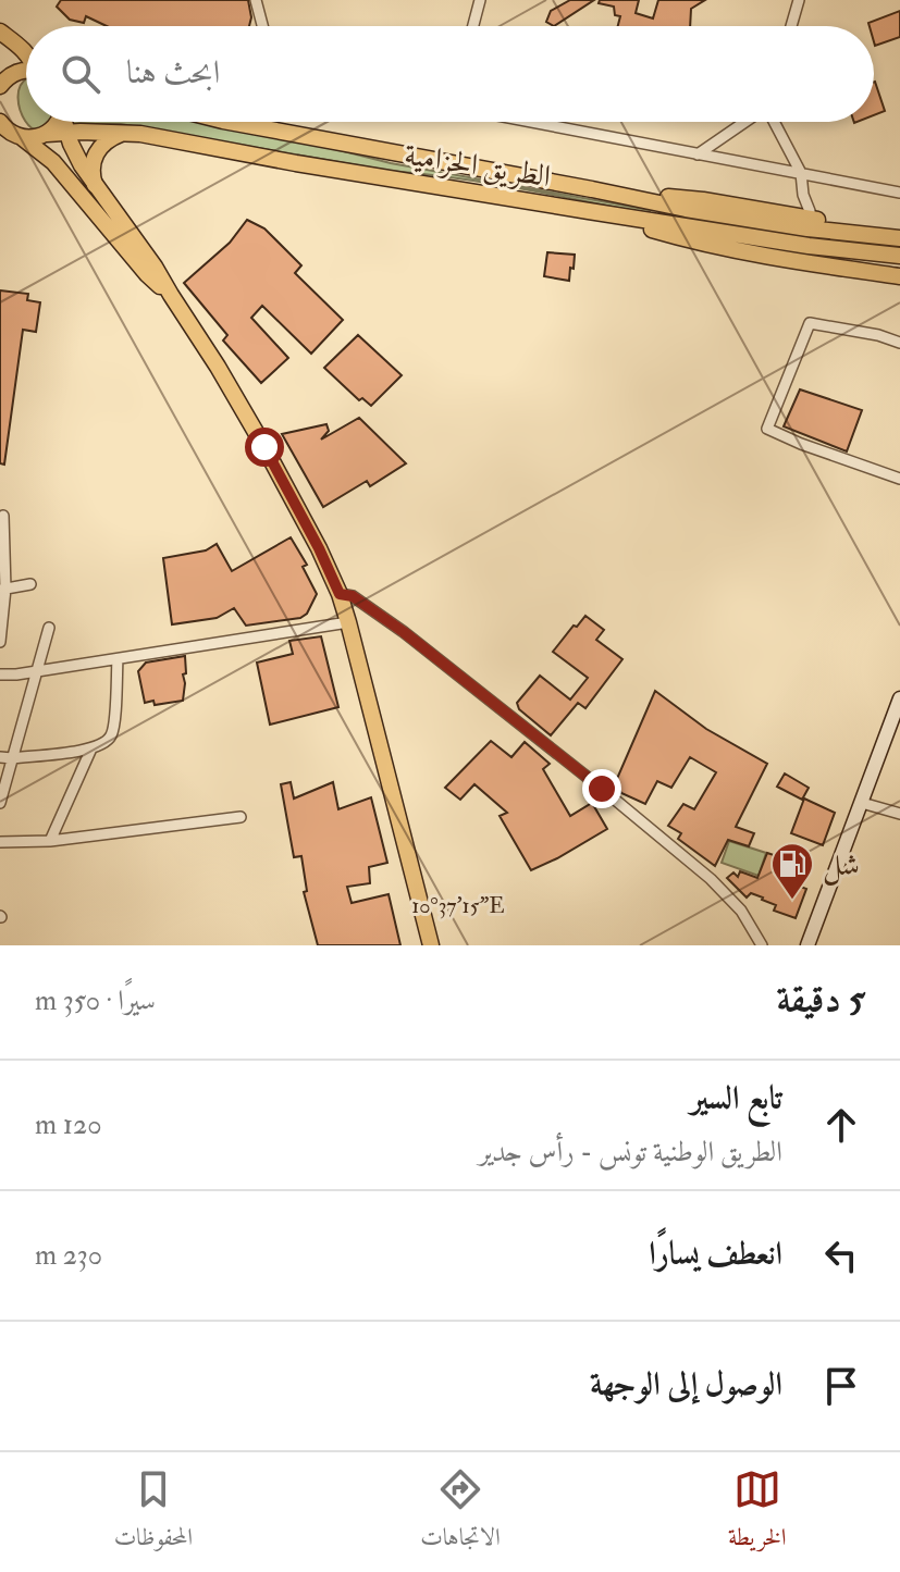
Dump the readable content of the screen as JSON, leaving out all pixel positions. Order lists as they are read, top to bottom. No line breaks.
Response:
{"streets":{"main road":["الطريق الحزامية"]},"places":{"fuel station":["شل"]},"page":{"search":"ابحث هنا","heading":["5 دقيقة","سيرًا · 350 m"],"list":[["تابع السير","الطريق الوطنية تونس - رأس جدير","120 m"],["انعطف يسارًا","230 m"],"الوصول إلى الوجهة"],"nav":["الخريطة","الاتجاهات","المحفوظات"]},"coordinates":["10°37'15\"E"]}
